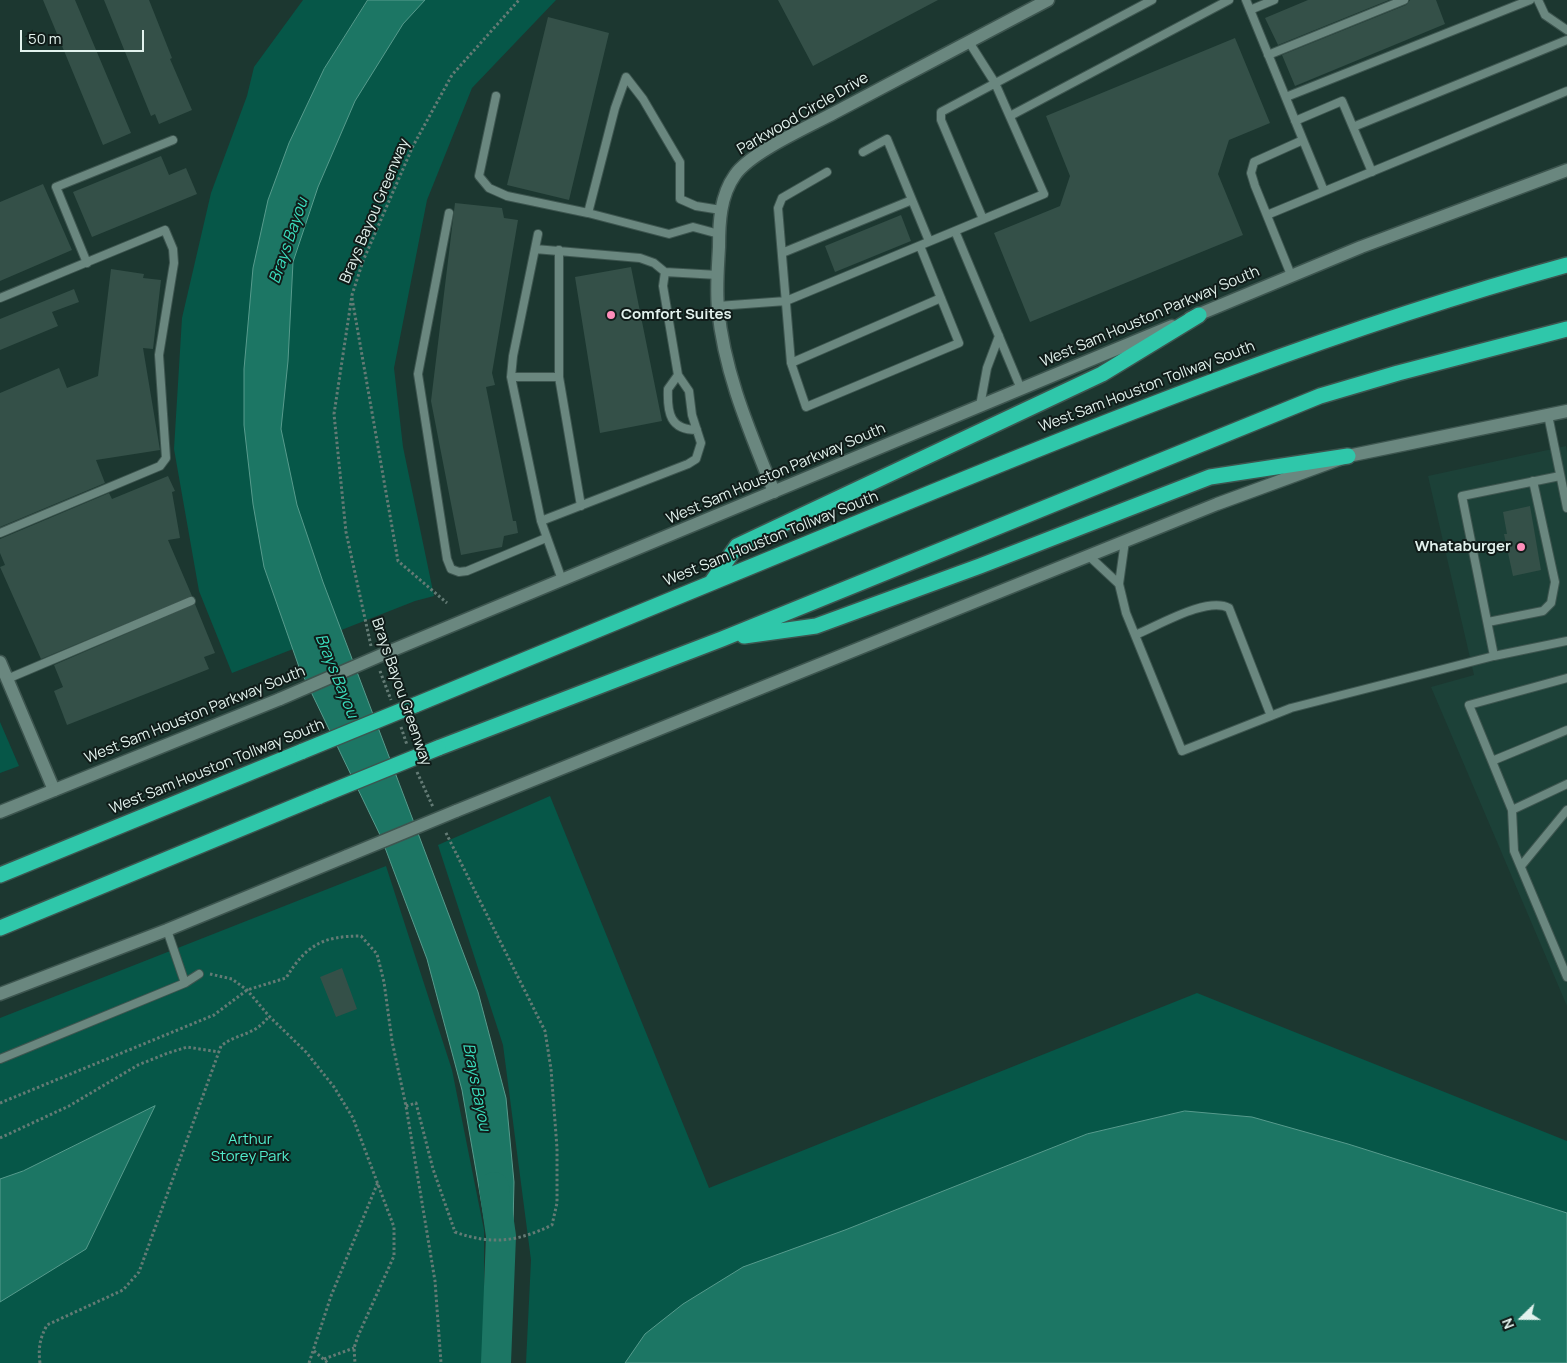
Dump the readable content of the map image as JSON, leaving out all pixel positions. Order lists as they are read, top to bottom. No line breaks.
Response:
{"streets":{"highway":["West Sam Houston Tollway South"],"main road":["Parkwood Circle Drive","West Sam Houston Parkway South"],"path":["Brays Bayou Greenway"]},"crossings":[["Parkwood Circle Drive","West Sam Houston Parkway South"]],"water":["Brays Bayou"],"parks":["Arthur Storey Park"],"places":["Comfort Suites","Whataburger"],"scale_bar":"50 m","north":"left"}
